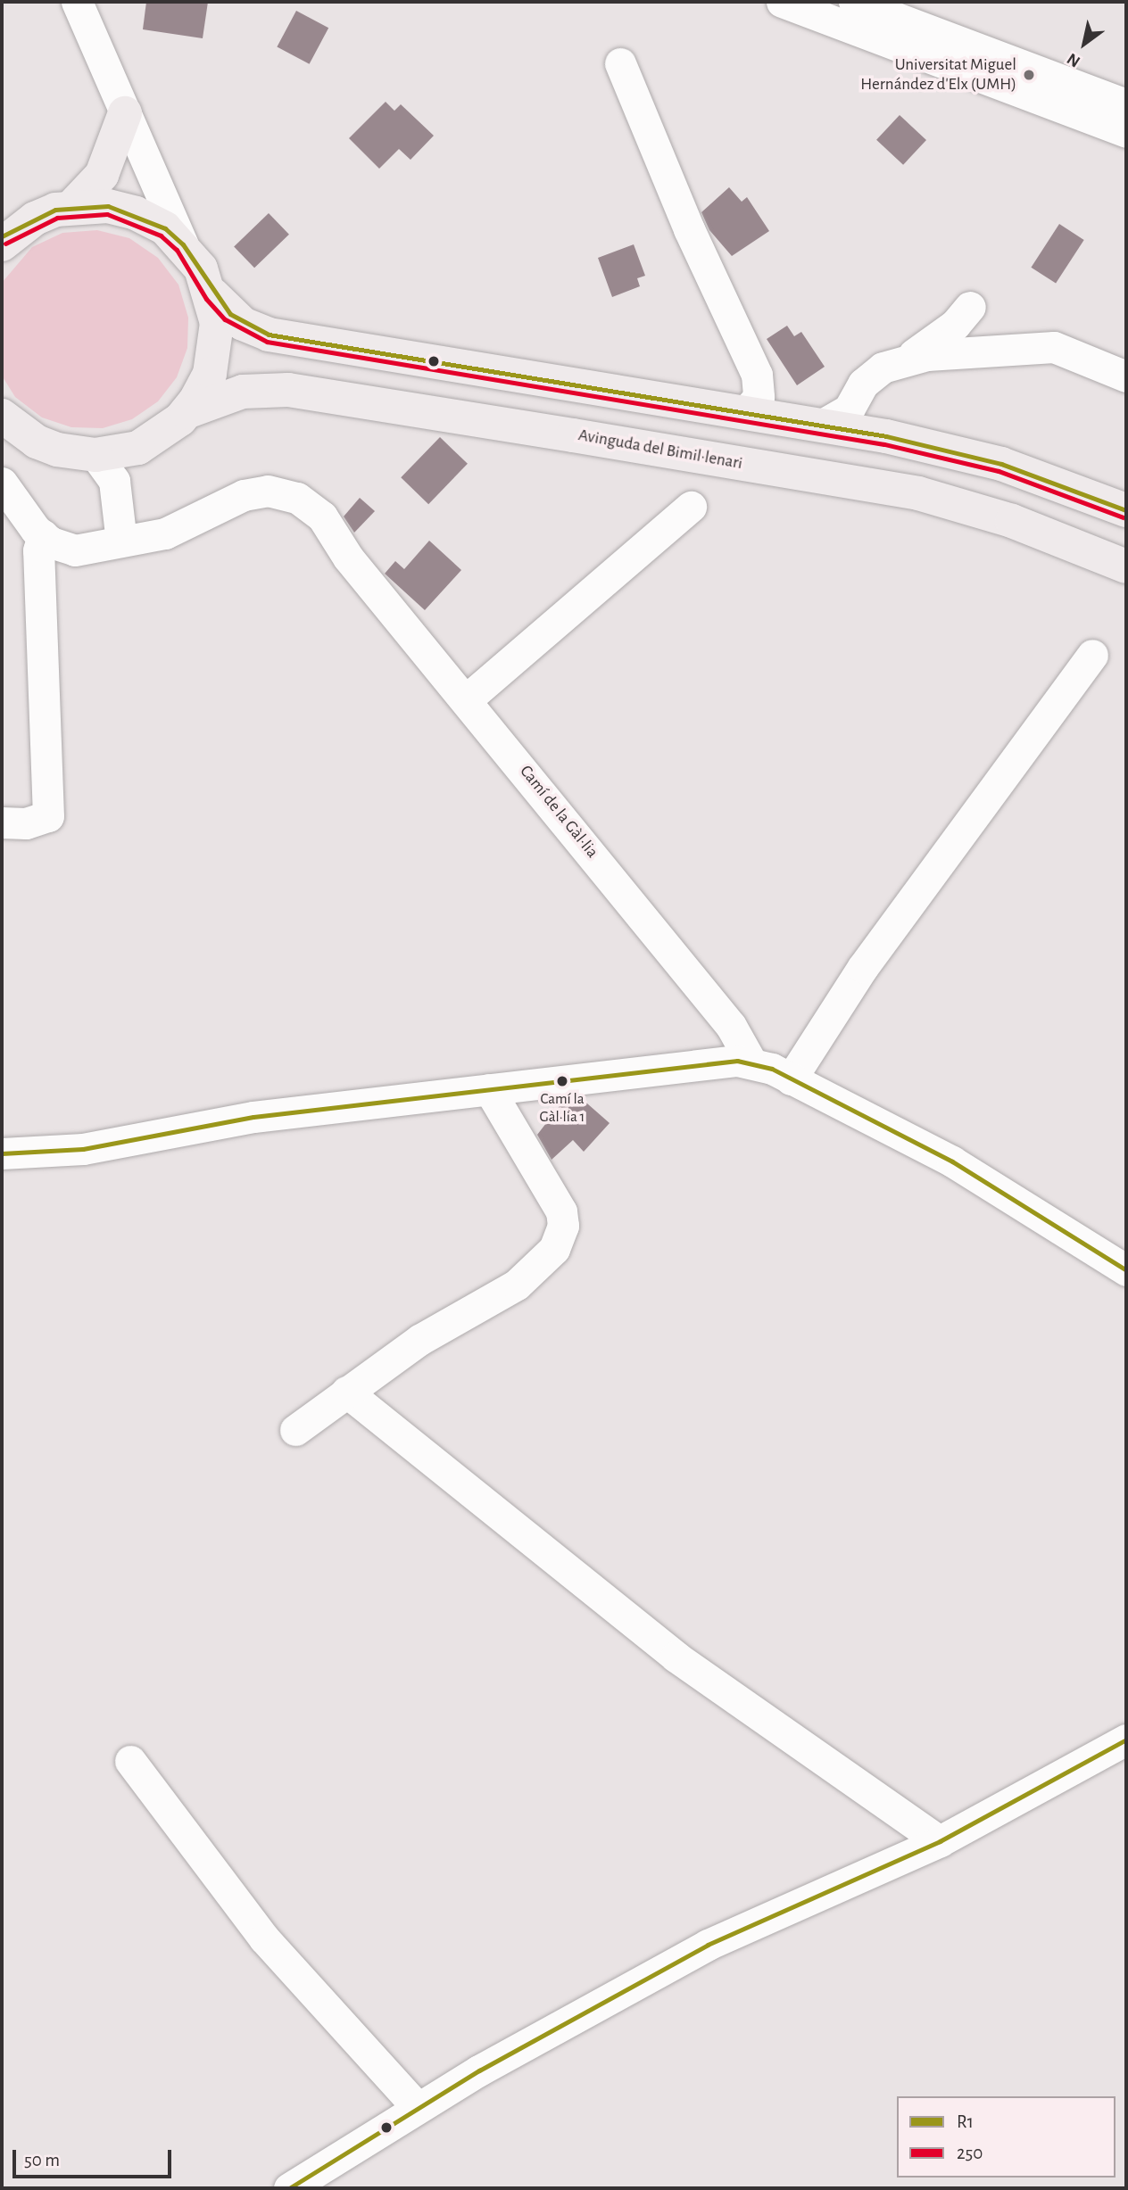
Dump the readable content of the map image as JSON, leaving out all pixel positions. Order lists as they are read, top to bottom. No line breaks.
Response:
{"streets":{"main road":["Avinguda del Bimil·lenari"],"street":["Camí de la Gàl·lia"]},"places":["Universitat Miguel Hernández d'Elx (UMH)","Camí la Gàl·lia 1"],"lines":["transit line R1","transit line 250"],"legend":["R1","250"],"scale_bar":"50 m","north":"bottom left"}
